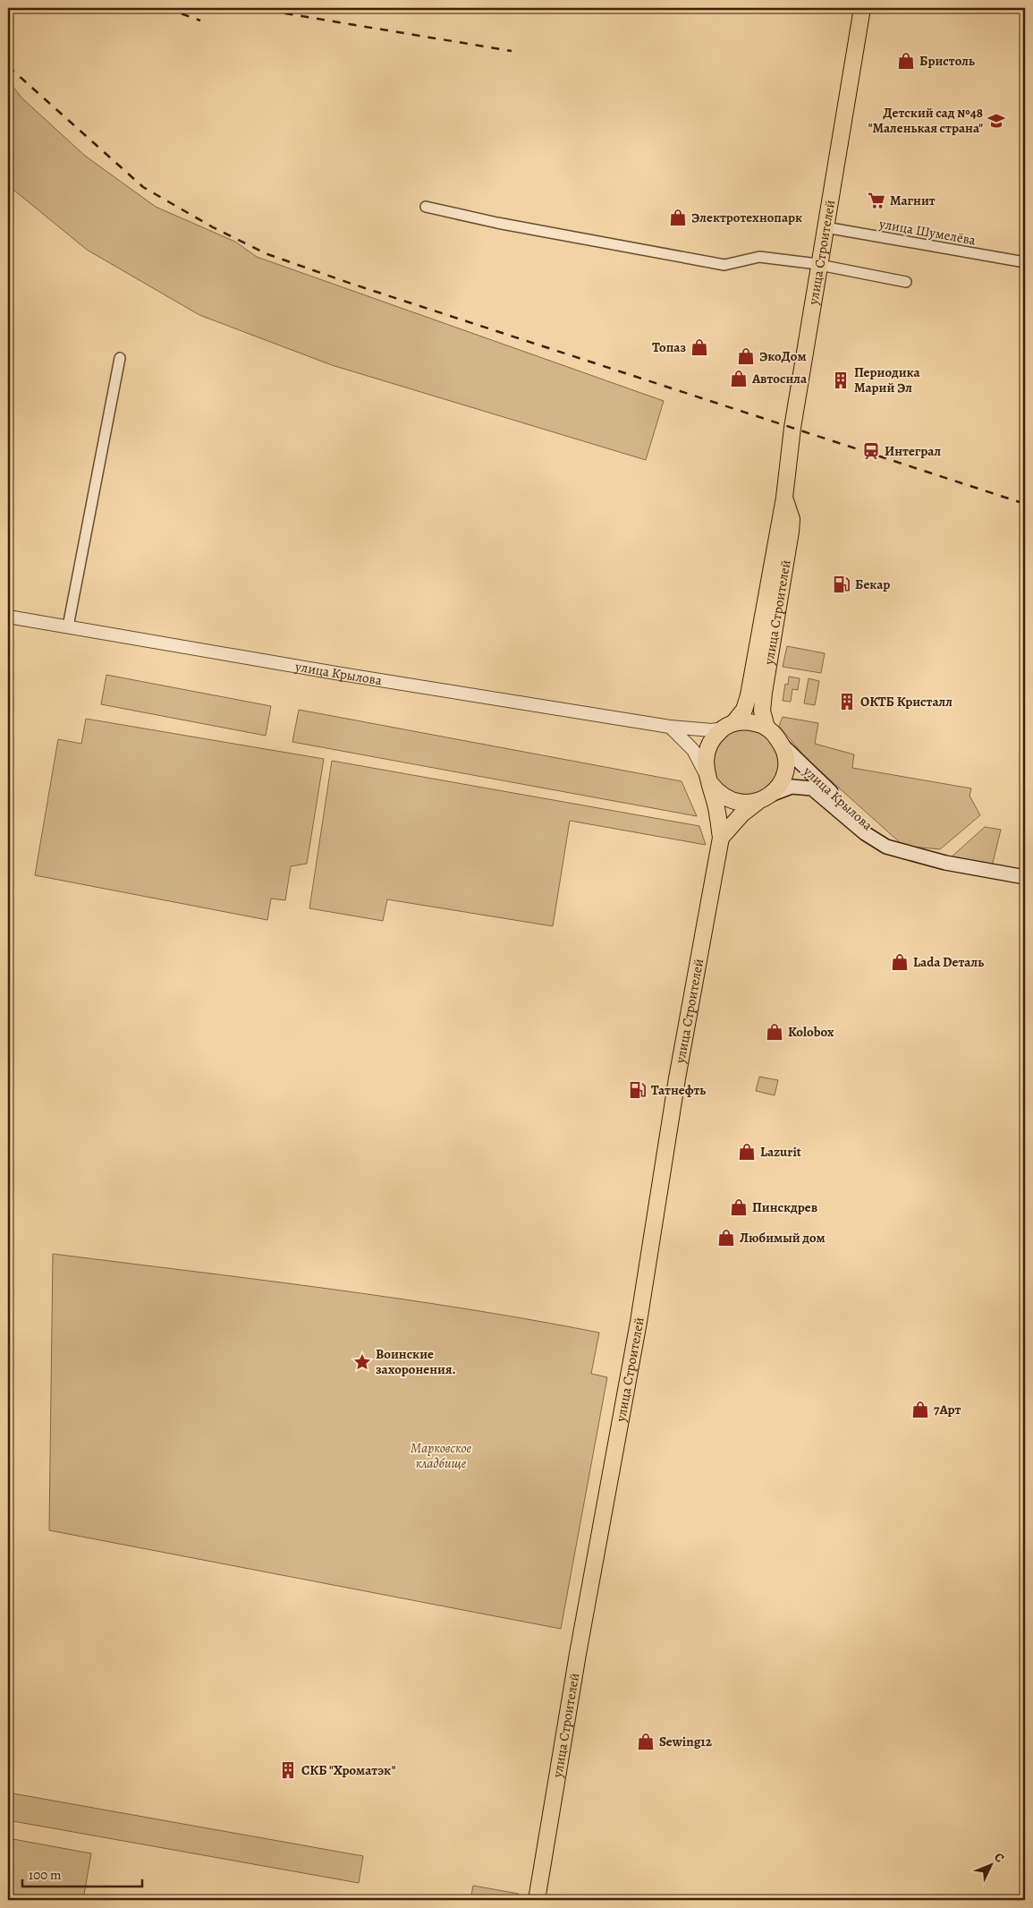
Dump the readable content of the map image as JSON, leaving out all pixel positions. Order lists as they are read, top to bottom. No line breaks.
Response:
{"streets":{"main road":["улица Строителей","улица Крылова"],"street":["улица Шумелёва"]},"crossings":[["улица Шумелёва","улица Строителей"],["улица Строителей","улица Крылова"]],"parks":["Марковское кладбище"],"places":{"shop":["Бристоль","Электротехнопарк","Топаз","ЭкоДом","Автосила","Lada Dеталь","Kolobox","Lazurit","Пинскдрев","Любимый дом","7Арт","Sewing12"],"school or university":["Детский сад №48 \"Маленькая страна\""],"supermarket":["Магнит"],"building":["Периодика Марий Эл","ОКТБ Кристалл","СКБ \"Хроматэк\""],"station":["Интеграл"],"fuel station":["Бекар","Татнефть"],"place":["Воинские захоронения."]},"scale_bar":"100 m","north":"top right"}
